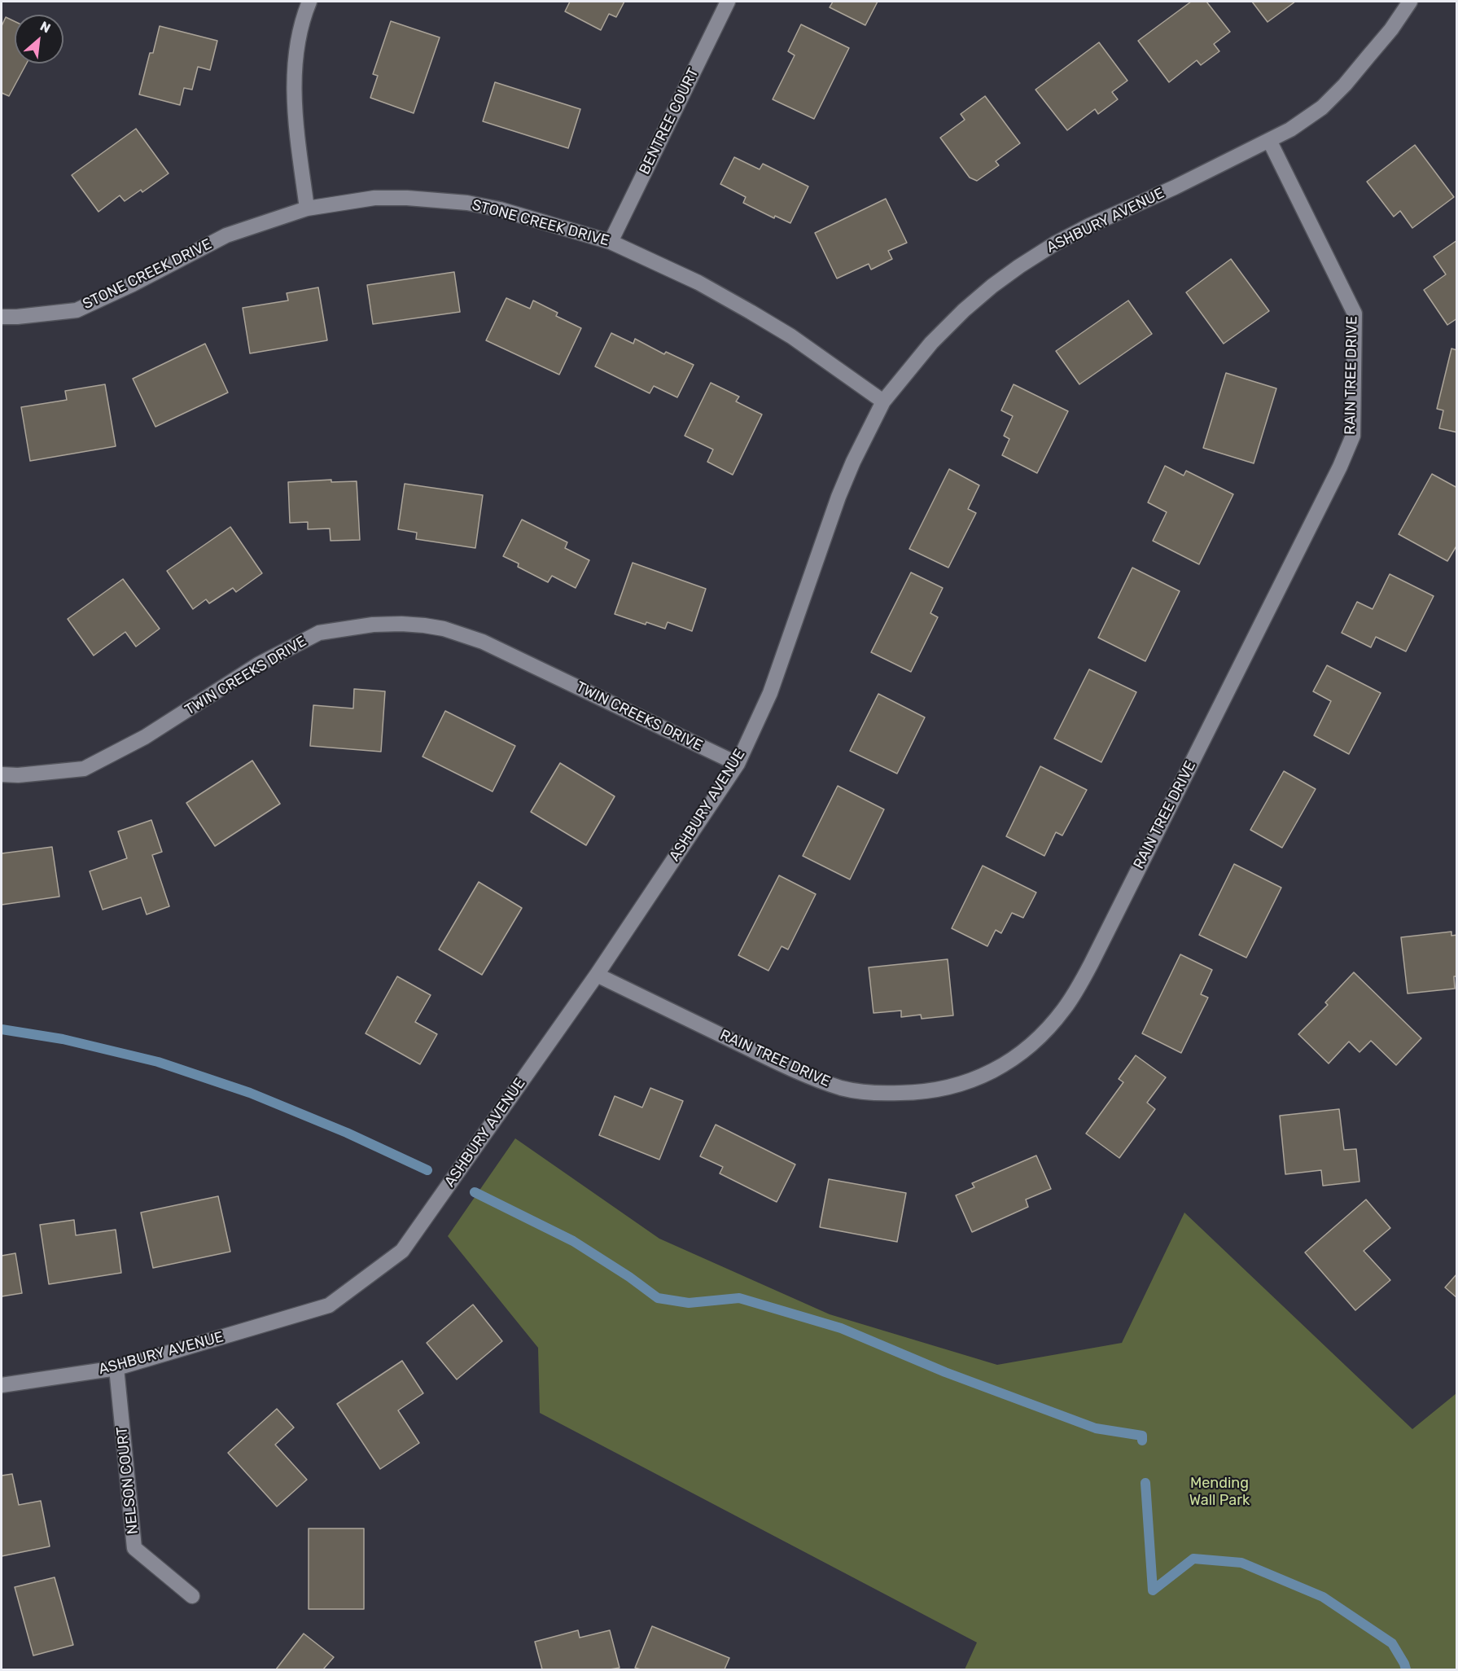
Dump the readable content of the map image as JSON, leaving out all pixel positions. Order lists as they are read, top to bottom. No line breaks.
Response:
{"streets":{"street":["BENTREE COURT","ASHBURY AVENUE","STONE CREEK DRIVE","RAIN TREE DRIVE","TWIN CREEKS DRIVE","NELSON COURT"]},"crossings":[["BENTREE COURT","STONE CREEK DRIVE"],["ASHBURY AVENUE","STONE CREEK DRIVE"],["ASHBURY AVENUE","RAIN TREE DRIVE"],["ASHBURY AVENUE","TWIN CREEKS DRIVE"],["ASHBURY AVENUE","NELSON COURT"]],"parks":["Mending Wall Park"],"north":"top right"}
